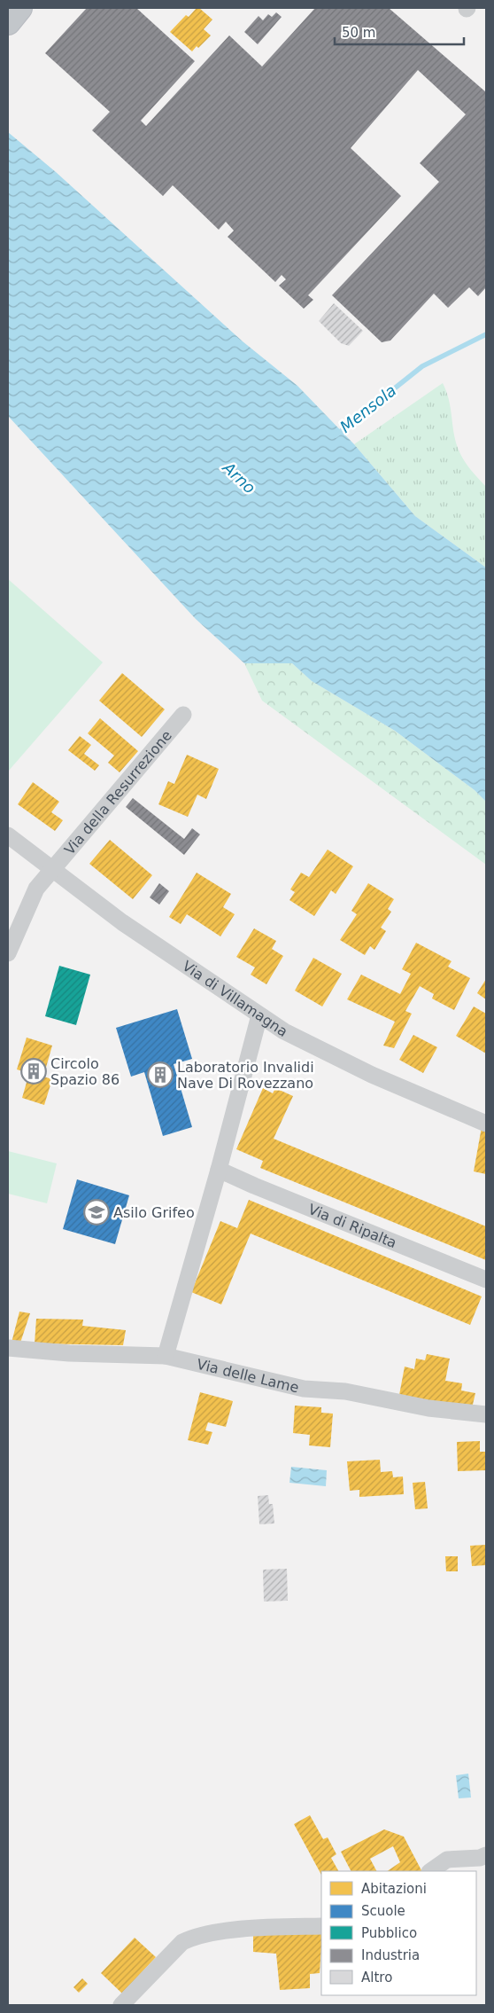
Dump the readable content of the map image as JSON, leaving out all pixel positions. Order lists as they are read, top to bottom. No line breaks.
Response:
{"streets":{"street":["Via della Resurrezione","Via di Villamagna","Via di Ripalta","Via delle Lame"]},"crossings":[["Via della Resurrezione","Via di Villamagna"]],"water":["Mensola","Arno"],"places":{"building":["Circolo Spazio 86","Laboratorio Invalidi Nave Di Rovezzano"],"school or university":["Asilo Grifeo"]},"legend":["Abitazioni","Scuole","Pubblico","Industria","Altro"],"scale_bar":"50 m"}
